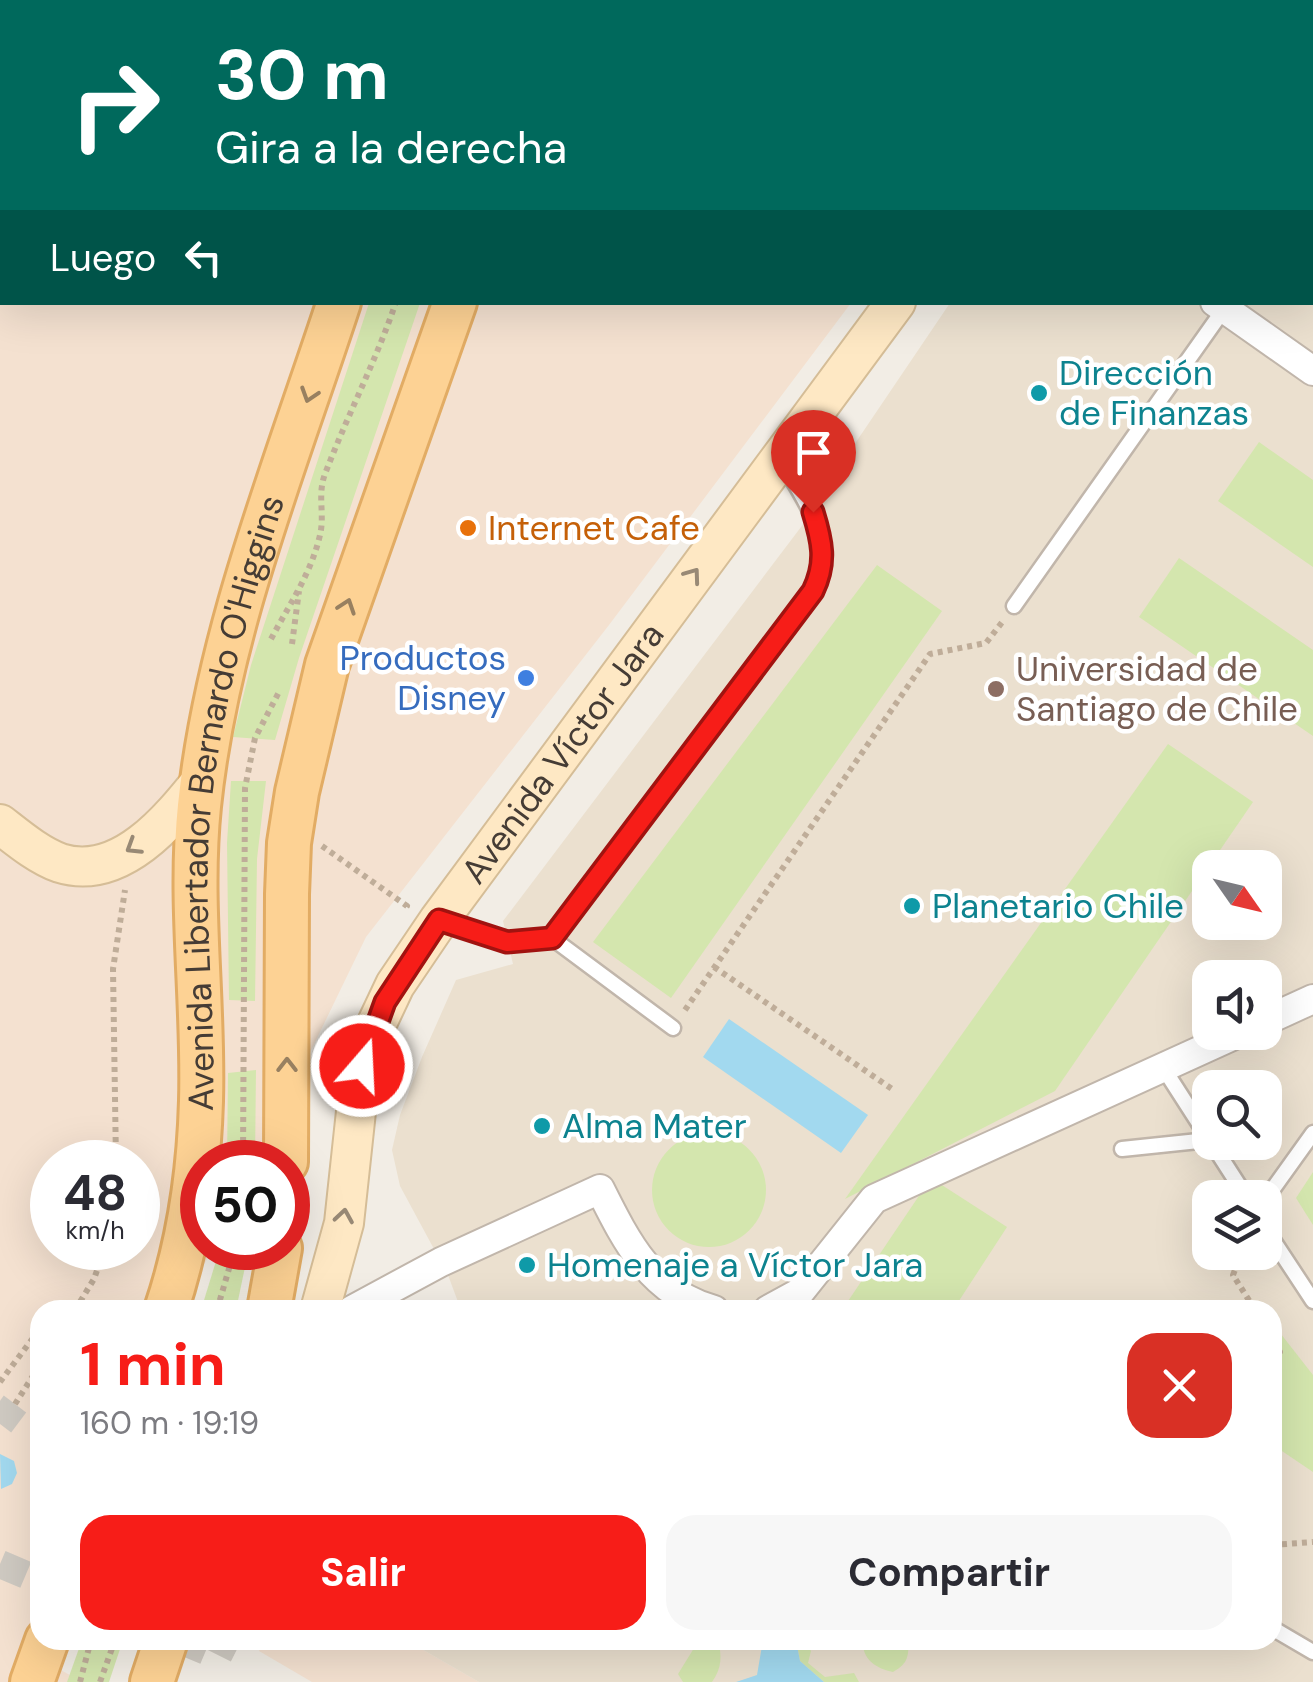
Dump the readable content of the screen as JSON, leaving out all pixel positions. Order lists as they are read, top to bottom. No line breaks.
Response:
{"streets":{"main road":["Avenida Víctor Jara","Avenida Libertador Bernardo O'Higgins"]},"one_way":["Avenida Víctor Jara"],"places":["Dirección de Finanzas","Internet Cafe","Productos Disney","Universidad de Santiago de Chile","Planetario Chile","Alma Mater","Homenaje a Víctor Jara"],"north":"bottom right","page":{"turn":["30 m","Gira a la derecha"],"then":"Luego","speed":"48 km/h","limit":"50","heading":["1 min","160 m · 19:19"],"buttons":["Salir","Compartir"]}}
